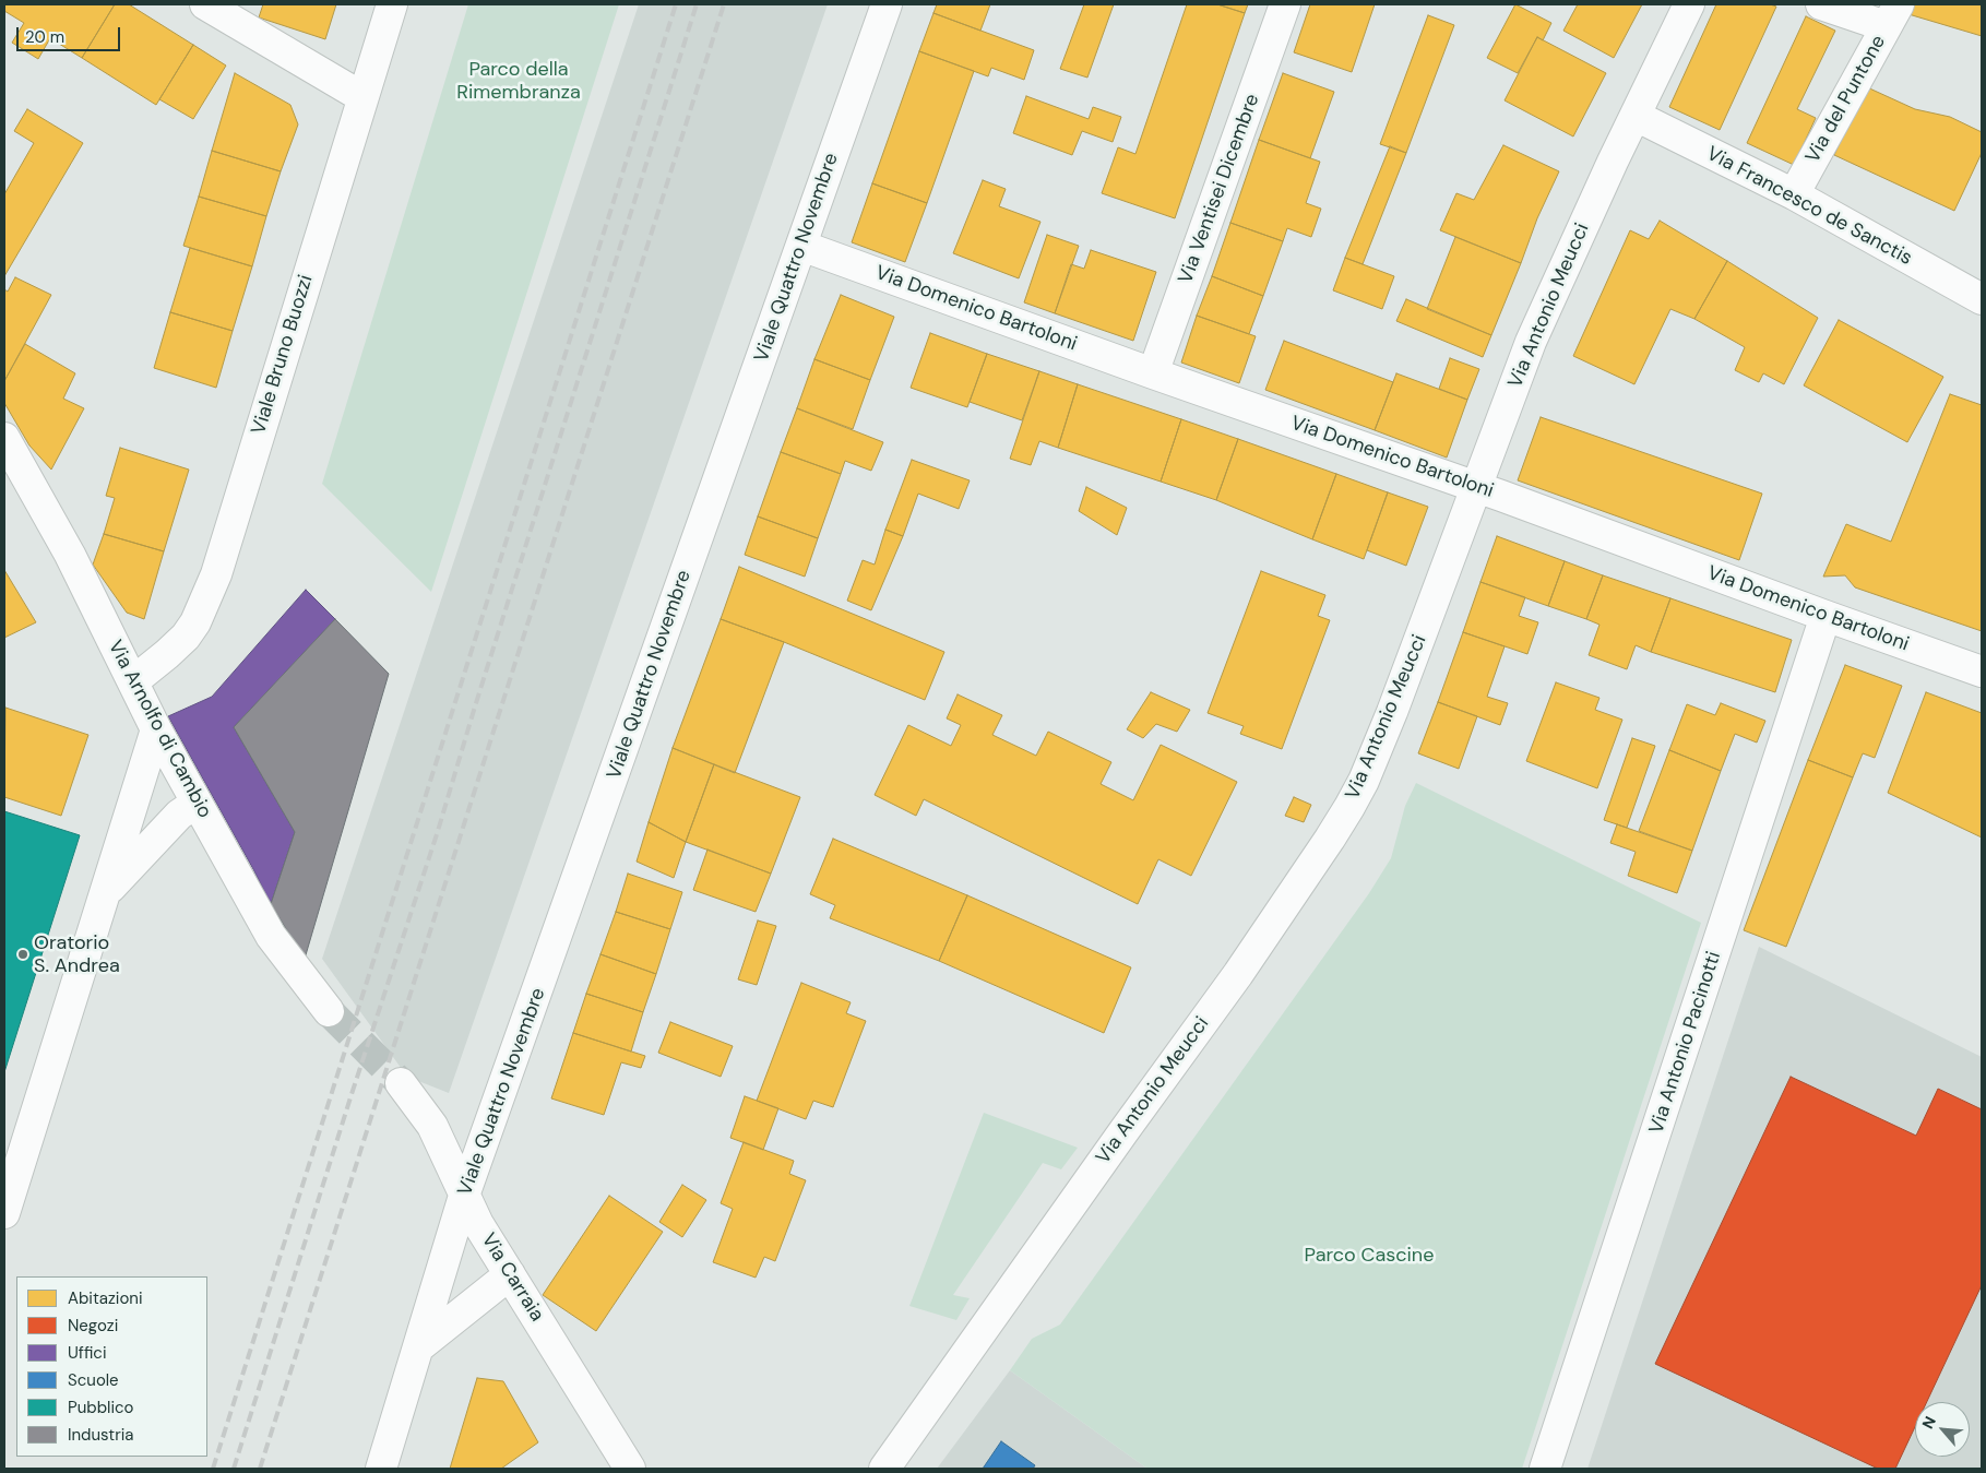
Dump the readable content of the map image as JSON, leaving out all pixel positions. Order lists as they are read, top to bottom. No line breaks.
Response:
{"streets":{"street":["Via del Puntone","Via Ventisei Dicembre","Via Francesco de Sanctis","Viale Quattro Novembre","Via Antonio Meucci","Via Domenico Bartoloni","Viale Bruno Buozzi","Via Arnolfo di Cambio","Via Antonio Pacinotti","Via Carraia"]},"crossings":[["Via del Puntone","Via Francesco de Sanctis"],["Via Ventisei Dicembre","Via Domenico Bartoloni"],["Via Francesco de Sanctis","Via Antonio Meucci"],["Viale Quattro Novembre","Via Domenico Bartoloni"],["Viale Quattro Novembre","Via Carraia"],["Via Antonio Meucci","Via Domenico Bartoloni"],["Via Domenico Bartoloni","Via Antonio Pacinotti"],["Viale Bruno Buozzi","Via Arnolfo di Cambio"]],"parks":["Parco della Rimembranza","Parco Cascine"],"places":["Oratorio S. Andrea"],"legend":["Abitazioni","Negozi","Uffici","Scuole","Pubblico","Industria"],"scale_bar":"20 m","north":"top left"}
